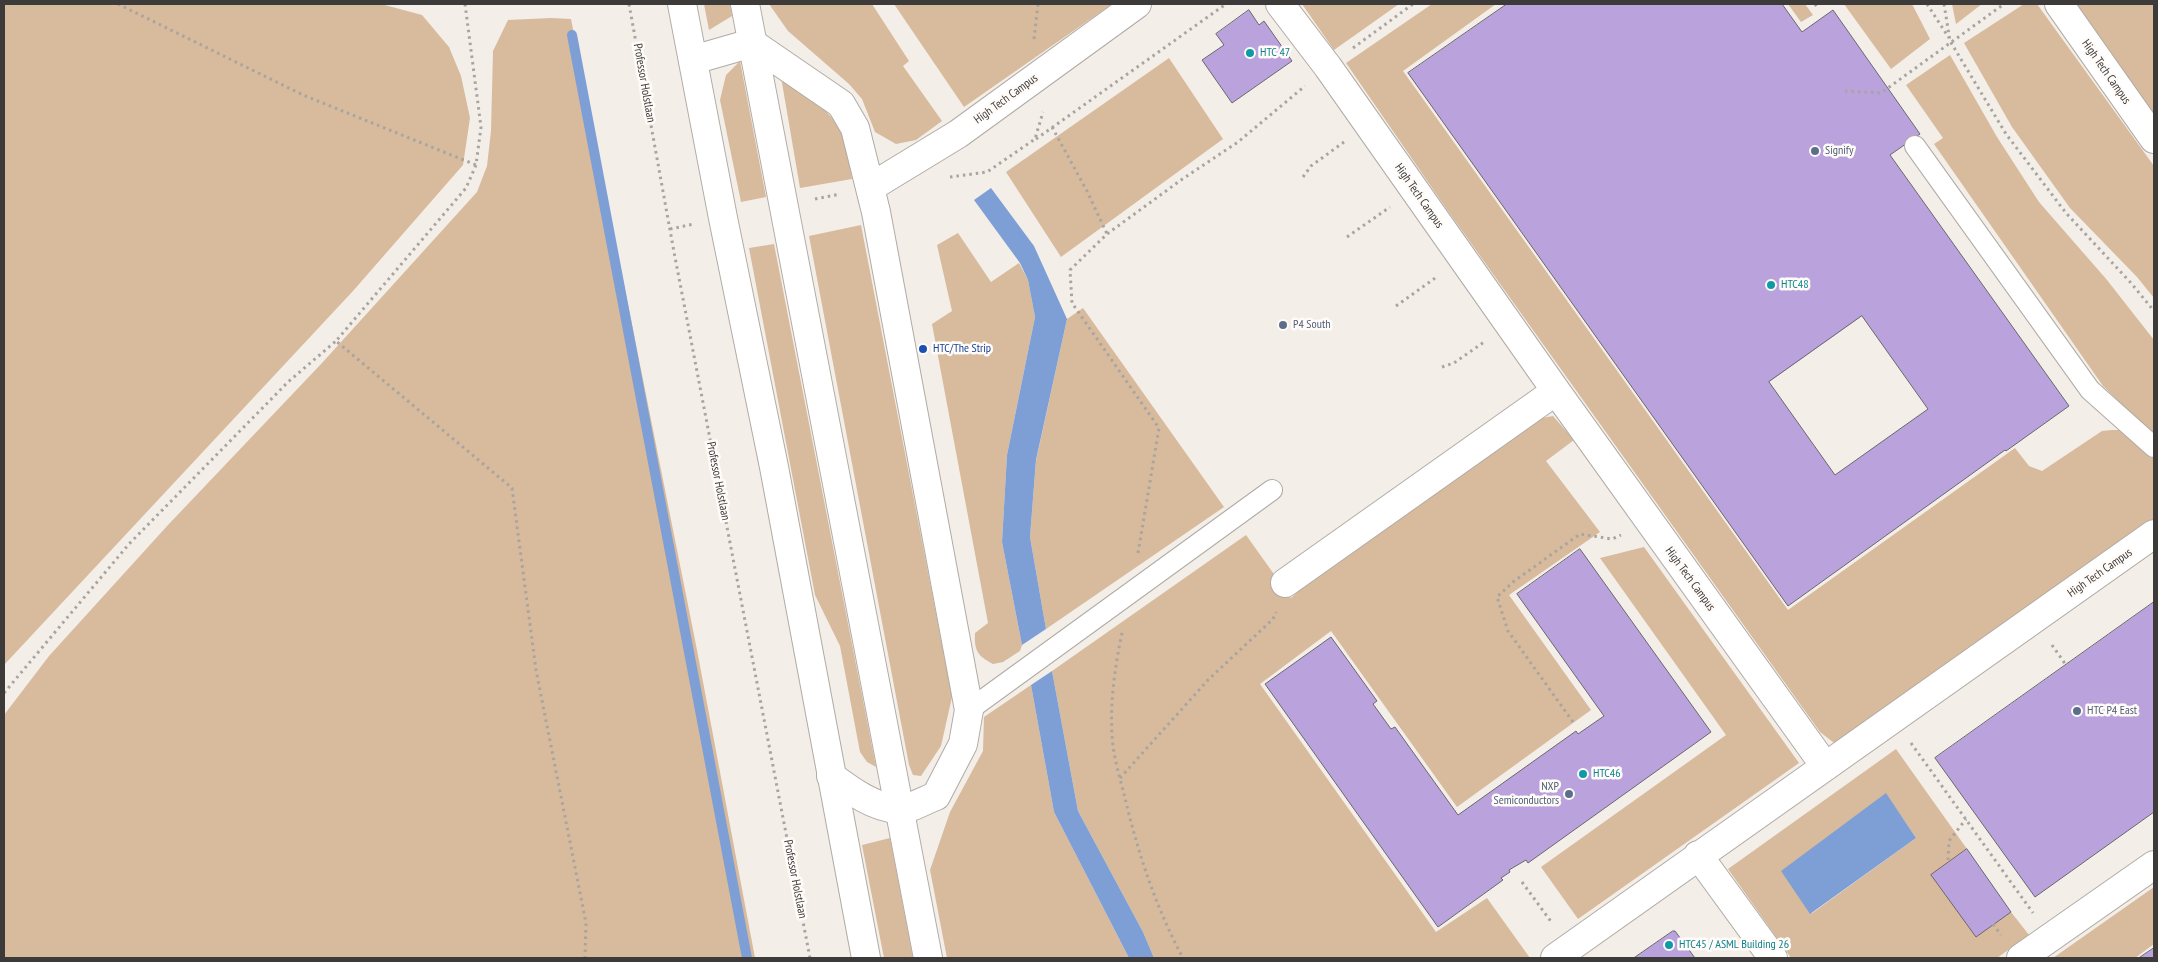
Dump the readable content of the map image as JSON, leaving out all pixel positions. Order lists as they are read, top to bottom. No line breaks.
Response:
{"streets":{"street":["High Tech Campus"],"path":["Professor Holstlaan"]},"places":["HTC 47","Signify","HTC48","P4 South","HTC/The Strip","HTC P4 East","HTC46","NXP Semiconductors","HTC45 / ASML Building 26"]}
